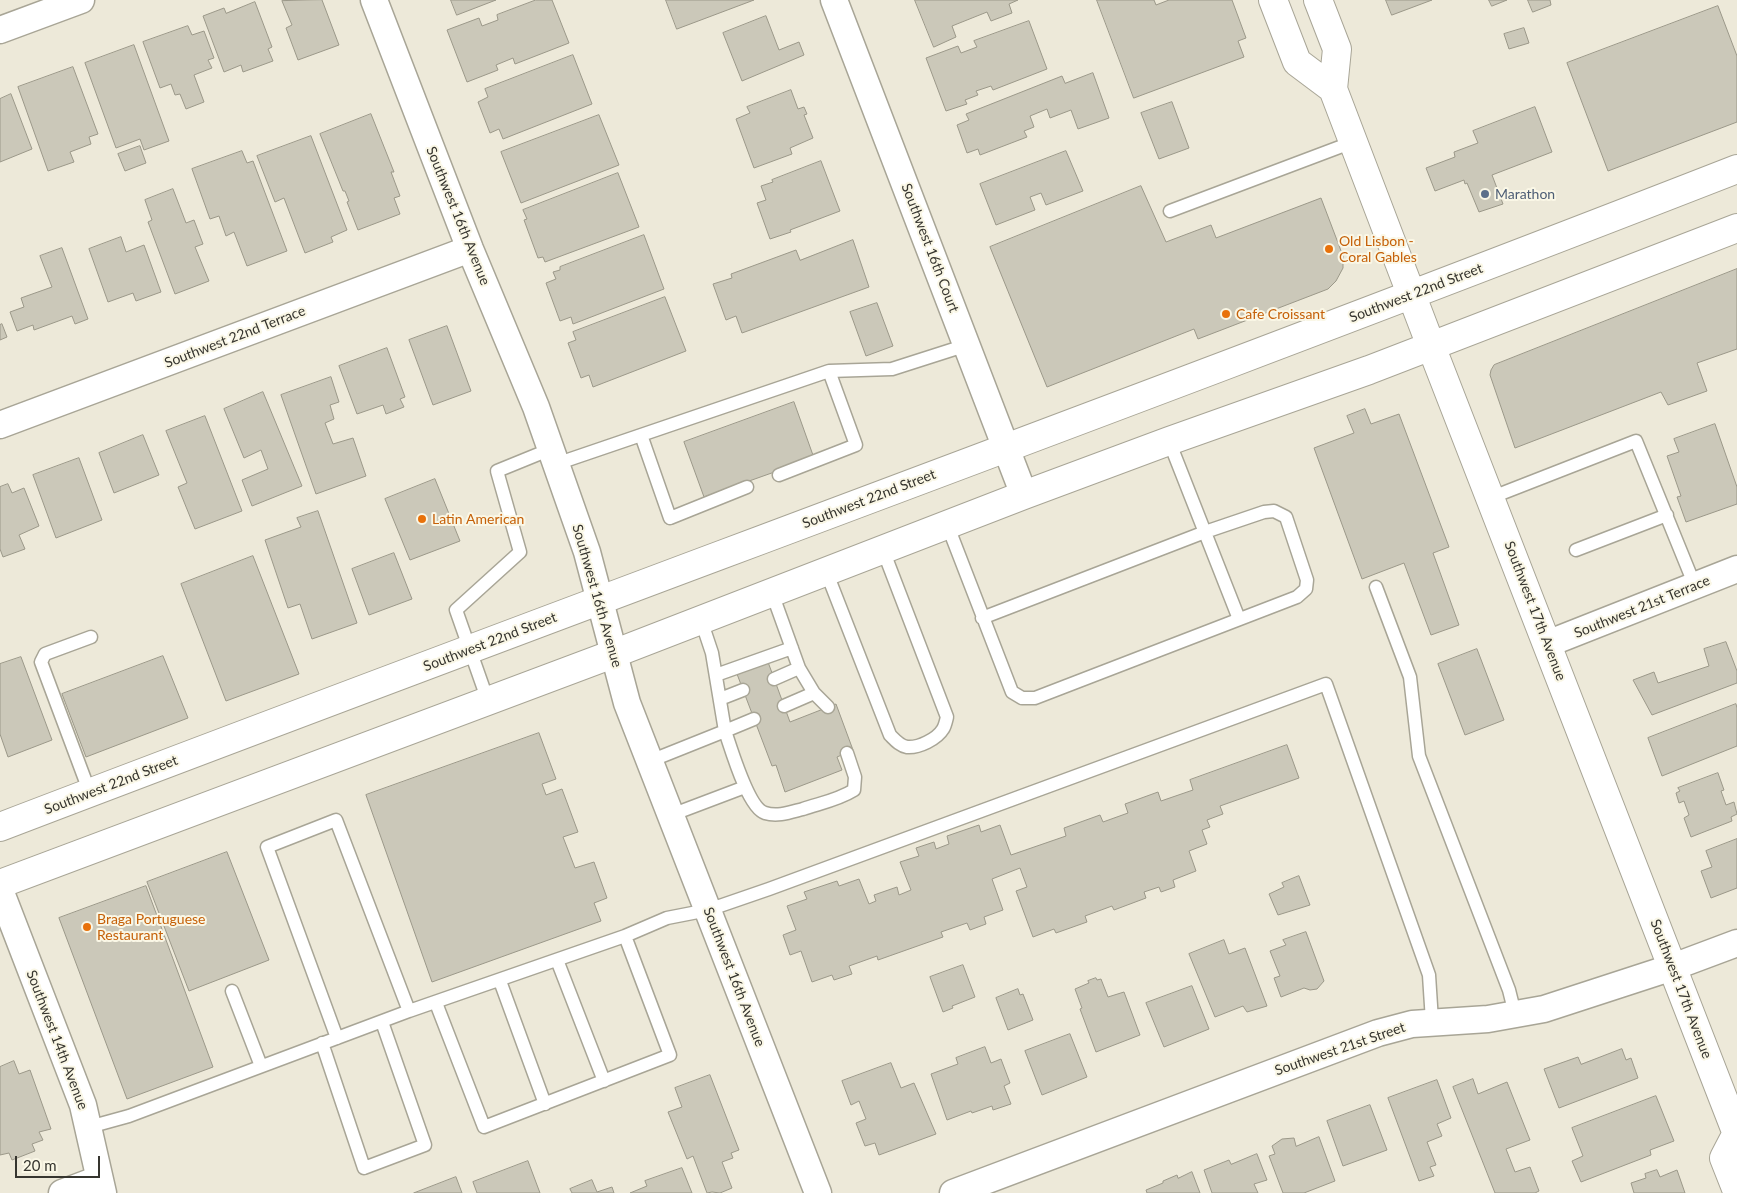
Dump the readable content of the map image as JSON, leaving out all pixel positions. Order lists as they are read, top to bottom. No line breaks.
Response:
{"streets":{"main road":["Southwest 22nd Street","Southwest 17th Avenue"],"street":["Southwest 16th Avenue","Southwest 16th Court","Southwest 22nd Terrace","Southwest 21st Terrace","Southwest 14th Avenue","Southwest 21st Street"]},"crossings":[["Southwest 16th Avenue","Southwest 22nd Street"],["Southwest 16th Avenue","Southwest 22nd Terrace"],["Southwest 16th Court","Southwest 22nd Street"],["Southwest 22nd Street","Southwest 17th Avenue"],["Southwest 21st Terrace","Southwest 17th Avenue"],["Southwest 17th Avenue","Southwest 21st Street"]],"places":["Marathon","Old Lisbon - Coral Gables","Cafe Croissant","Latin American","Braga Portuguese Restaurant"],"scale_bar":"20 m"}
